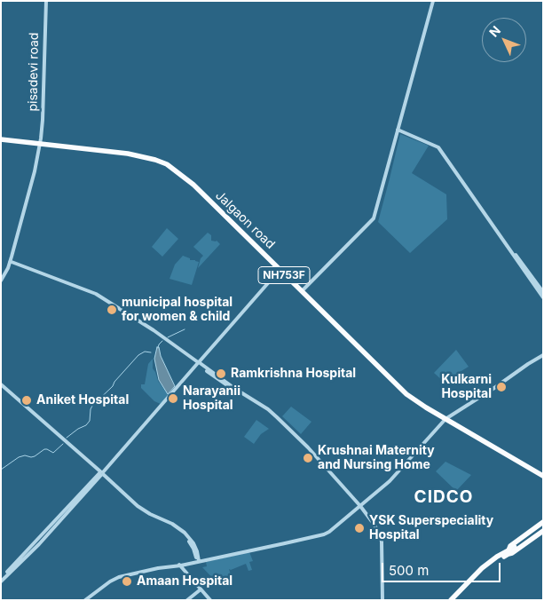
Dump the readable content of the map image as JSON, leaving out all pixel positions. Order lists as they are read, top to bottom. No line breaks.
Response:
{"streets":{"highway":["Jalgaon road","NH753F"],"street":["pisadevi road"]},"crossings":[["pisadevi road","Jalgaon road"]],"districts":["CIDCO"],"places":["municipal hospital for women & child","Ramkrishna Hospital","Kulkarni Hospital","Narayanii Hospital","Aniket Hospital","Krushnai Maternity and Nursing Home","YSK Superspeciality Hospital","Amaan Hospital"],"scale_bar":"500 m","north":"top left"}
